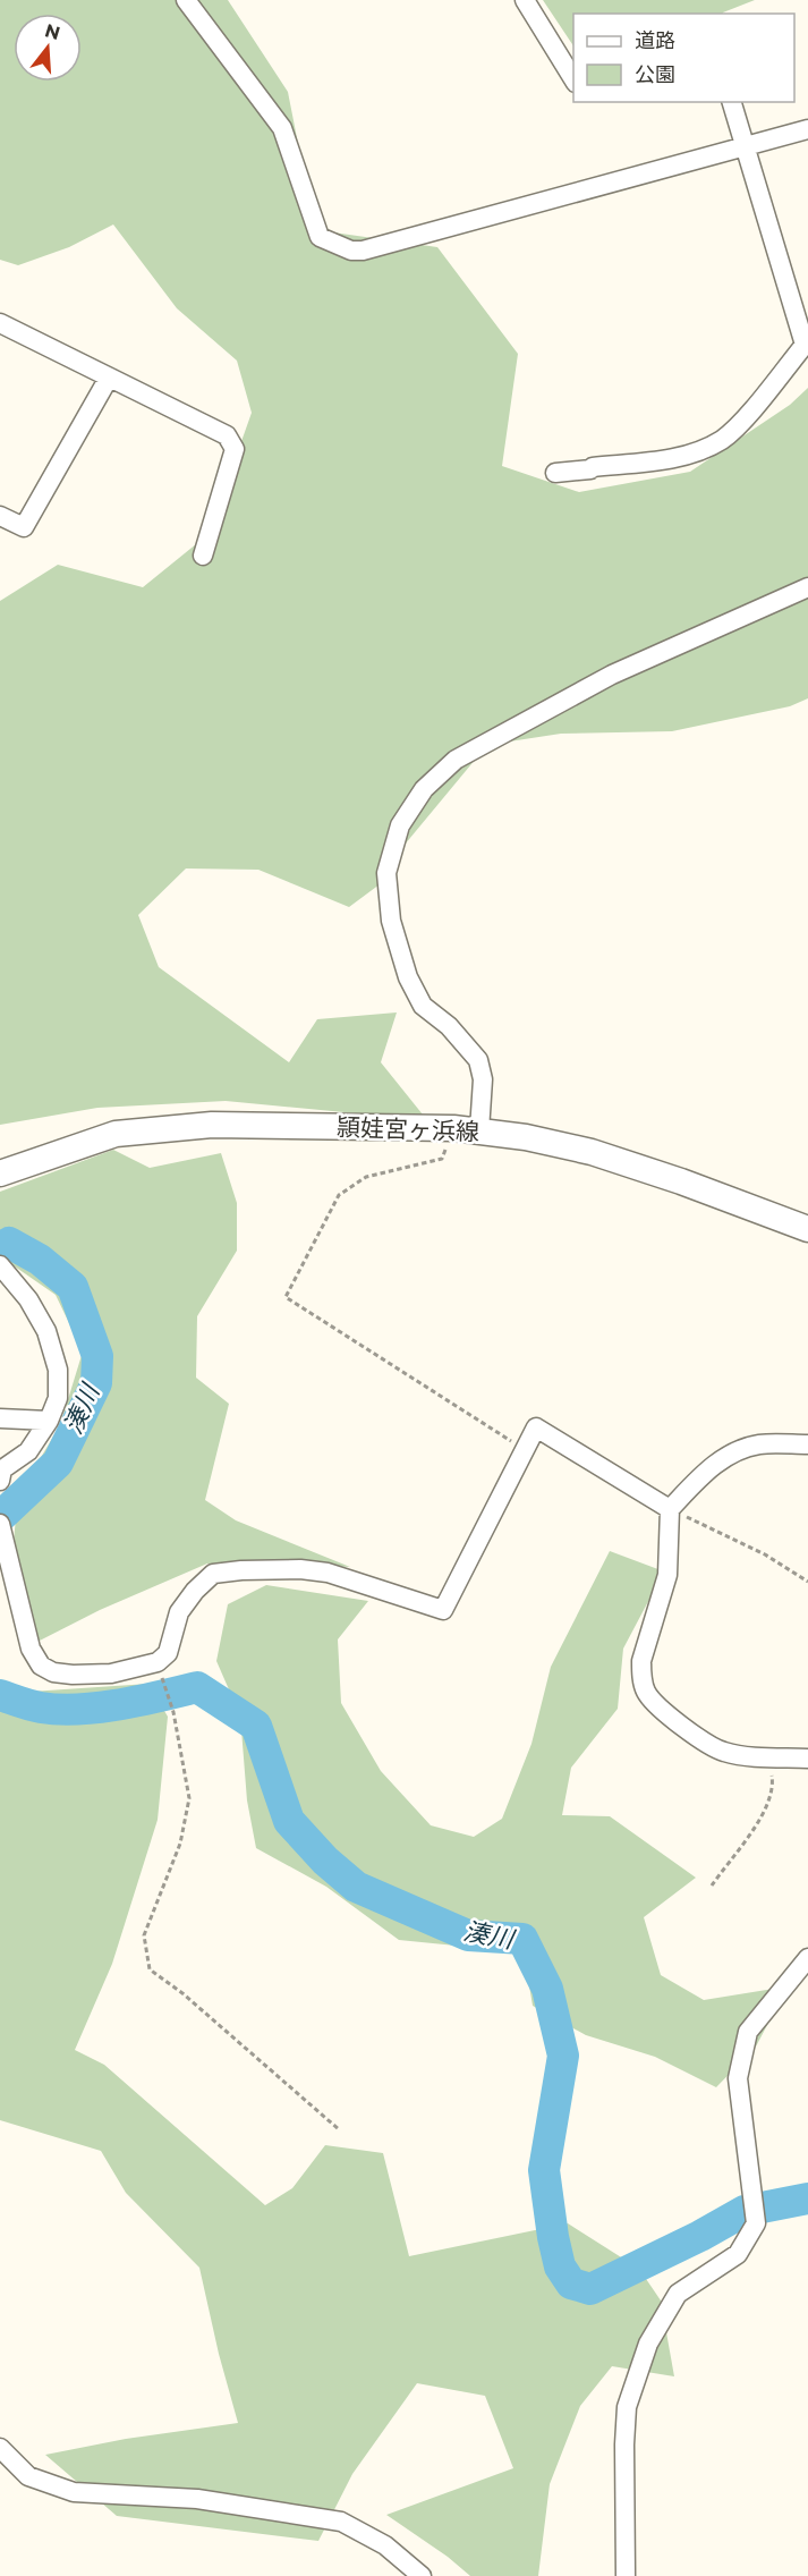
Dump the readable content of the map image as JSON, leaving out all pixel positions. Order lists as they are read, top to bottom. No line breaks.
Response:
{"streets":{"main road":["頴娃宮ヶ浜線"]},"water":["湊川"],"legend":["道路","公園"],"north":"top"}
